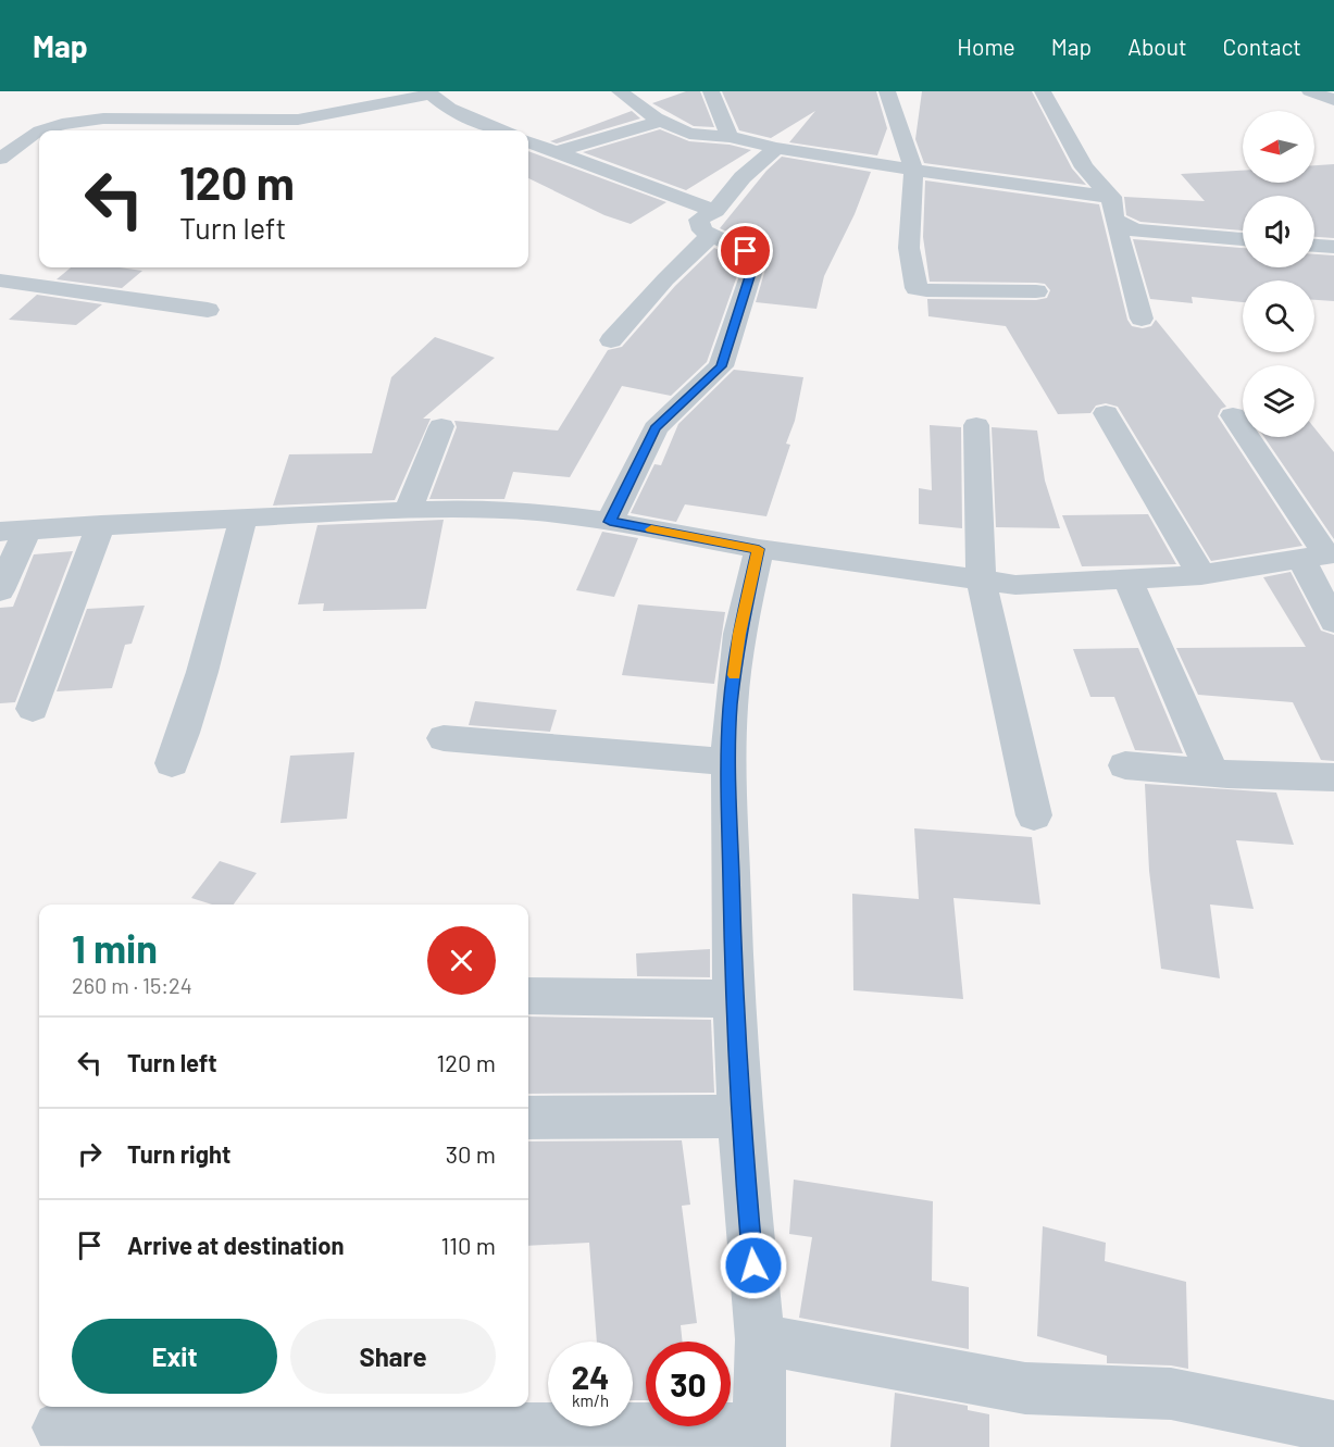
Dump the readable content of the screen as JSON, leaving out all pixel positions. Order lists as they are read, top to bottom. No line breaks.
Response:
{"north":"left","page":{"header":"Map","nav":["Home","Map","About","Contact"],"turn":["120 m","Turn left"],"heading":["1 min","260 m · 15:24"],"list":[{"name":"Turn left","value":"120 m"},{"name":"Turn right","value":"30 m"},{"name":"Arrive at destination","value":"110 m"}],"buttons":["Exit","Share"],"speed":"24 km/h","limit":"30"}}
